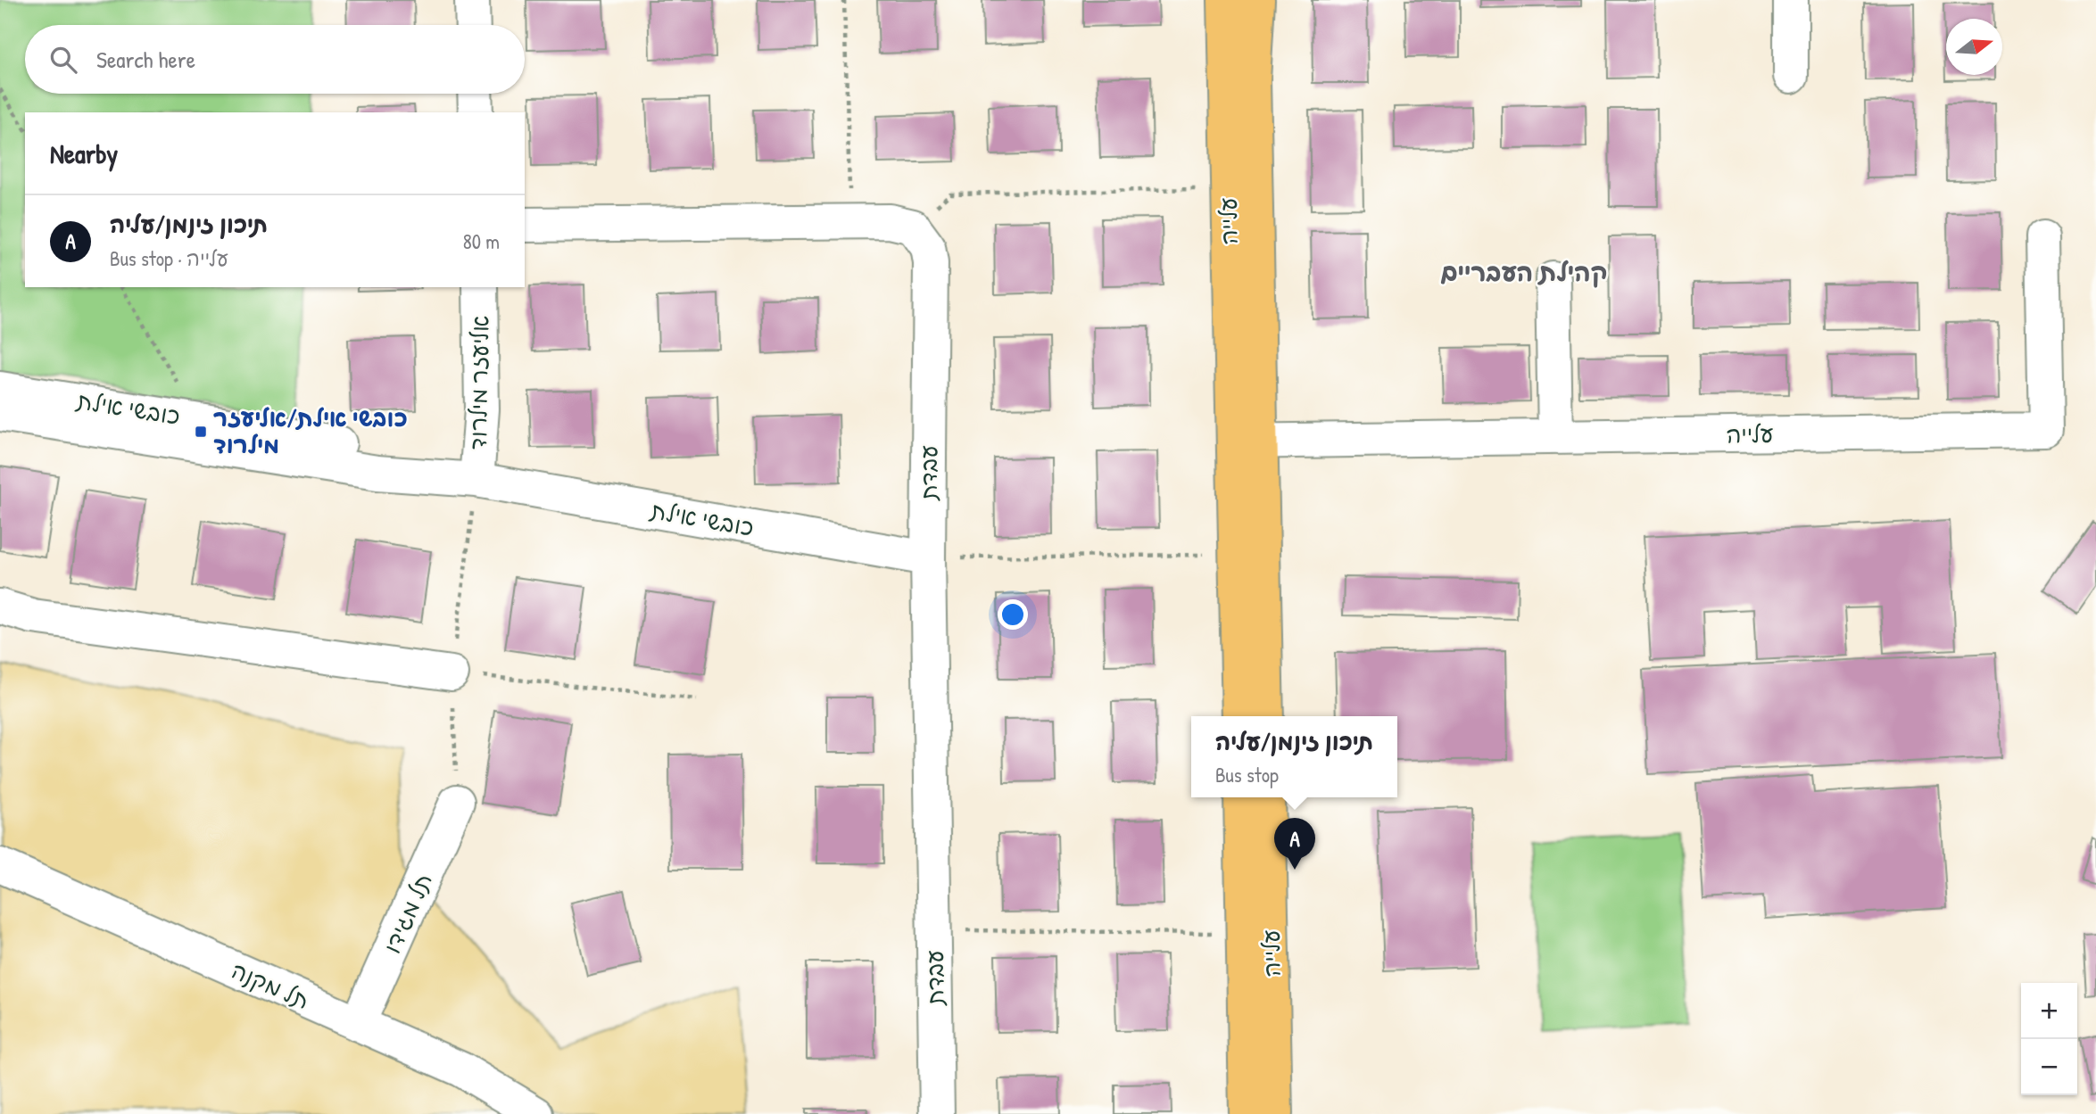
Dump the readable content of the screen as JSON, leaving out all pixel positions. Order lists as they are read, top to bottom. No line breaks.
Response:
{"streets":{"main road":["עלייה"],"street":["אליעזר מילרוד","כובשי אילת","עבדת","תל מגידו","תל מקנה"]},"crossings":[["אליעזר מילרוד","כובשי אילת"],["כובשי אילת","עבדת"],["תל מגידו","תל מקנה"]],"districts":["קהילת העבריים"],"places":{"transit":["כובשי אילת/אליעזר מילרוד"]},"north":"right","page":{"search":"Search here","heading":"Nearby","list":[{"mark":"A","name":"תיכון זינמן/עליה","note":"Bus stop · עלייה","value":"80 m"}],"popup":["תיכון זינמן/עליה","Bus stop"],"pins":"A","map_buttons":["+","−"]}}
